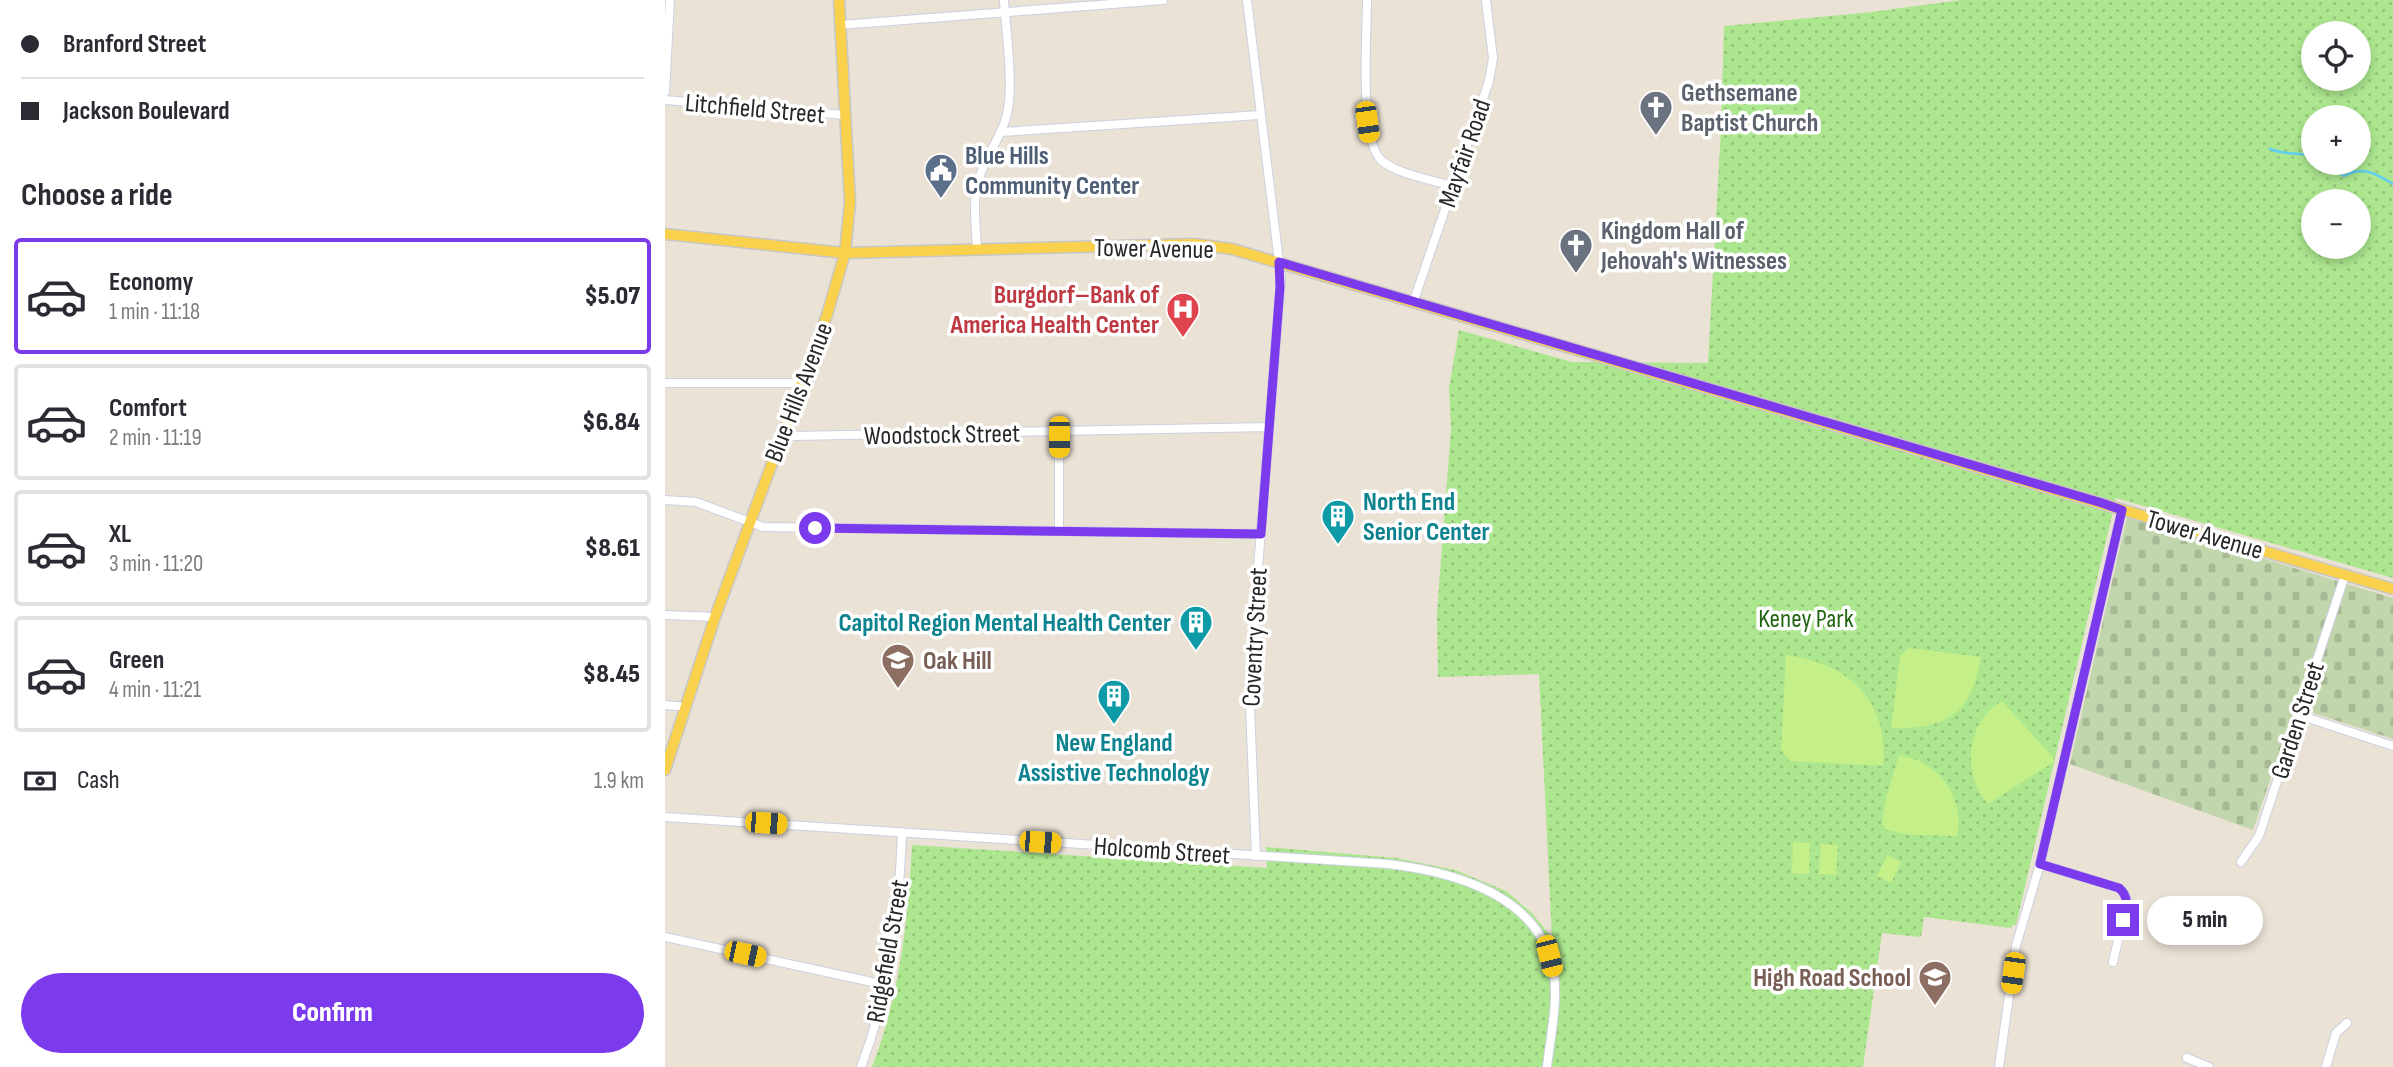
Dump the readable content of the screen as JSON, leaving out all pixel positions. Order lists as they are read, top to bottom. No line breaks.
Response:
{"streets":{"main road":["Tower Avenue","Blue Hills Avenue"],"street":["Litchfield Street","Mayfair Road","Woodstock Street","Coventry Street","Garden Street","Holcomb Street","Ridgefield Street"]},"crossings":[["Litchfield Street","Blue Hills Avenue"],["Mayfair Road","Tower Avenue"],["Tower Avenue","Blue Hills Avenue"],["Tower Avenue","Coventry Street"],["Tower Avenue","Garden Street"],["Blue Hills Avenue","Woodstock Street"],["Woodstock Street","Coventry Street"],["Coventry Street","Holcomb Street"],["Holcomb Street","Ridgefield Street"]],"parks":["Keney Park"],"places":{"church":["Gethsemane Baptist Church","Kingdom Hall of Jehovah's Witnesses"],"public building":["Blue Hills Community Center"],"hospital":["Burgdorf–Bank of America Health Center"],"building":["North End Senior Center","Capitol Region Mental Health Center","New England Assistive Technology"],"school or university":["Oak Hill","High Road School"]},"page":{"banner":["Branford Street","Jackson Boulevard"],"map_buttons":["+","−"],"heading":"Choose a ride","list":[{"name":"Economy","note":"1 min · 11:18","value":"$5.07"},{"name":"Comfort","note":"2 min · 11:19","value":"$6.84"},{"name":"XL","note":"3 min · 11:20","value":"$8.61"},{"name":"Green","note":"4 min · 11:21","value":"$8.45"}],"pay":["Cash","1.9 km"],"bubble":"5 min","buttons":"Confirm"}}
